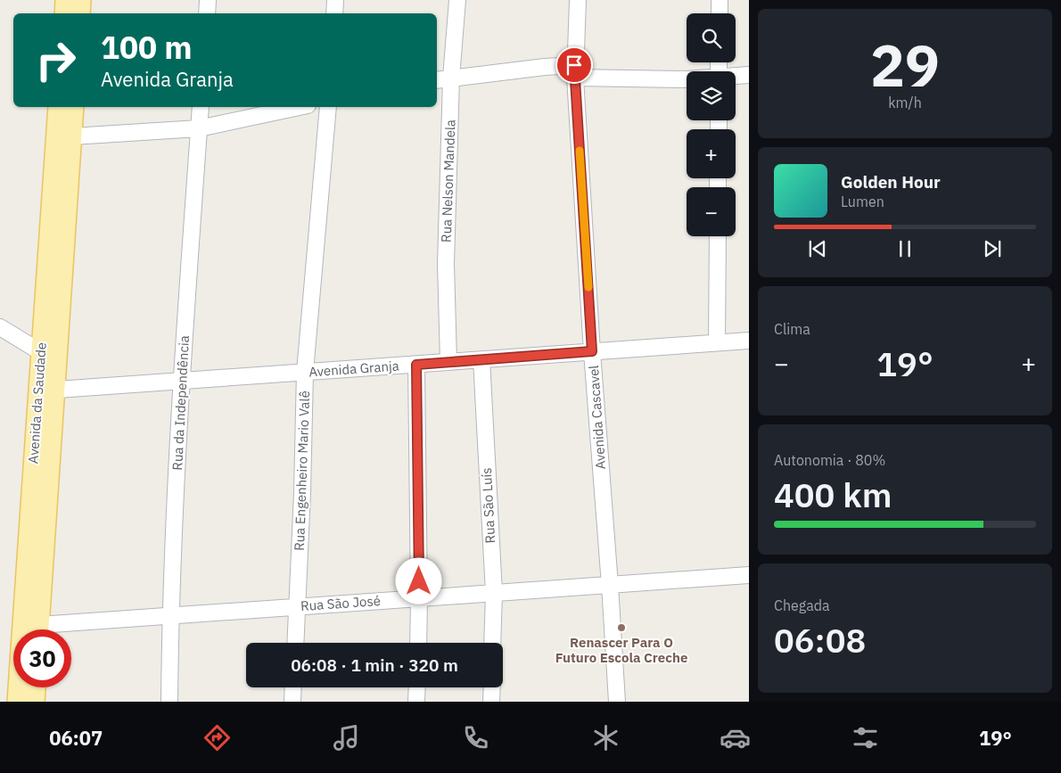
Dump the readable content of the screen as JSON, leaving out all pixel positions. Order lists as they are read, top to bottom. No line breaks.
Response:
{"streets":{"main road":["Avenida da Saudade"],"street":["Rua Nelson Mandela","Avenida Granja","Rua da Independência","Avenida Cascavel","Rua Engenheiro Mario Valê","Rua São Luís","Rua São José"]},"crossings":[["Rua Nelson Mandela","Avenida Granja"],["Avenida Granja","Avenida da Saudade"],["Avenida Granja","Rua da Independência"],["Avenida Granja","Avenida Cascavel"],["Avenida Granja","Rua Engenheiro Mario Valê"],["Avenida Granja","Rua São Luís"],["Rua da Independência","Rua São José"],["Avenida Cascavel","Rua São José"],["Rua Engenheiro Mario Valê","Rua São José"],["Rua São Luís","Rua São José"]],"places":["Renascer Para O Futuro Escola Creche"],"page":{"tile":[["29","km/h"],"Clima",["Autonomia · 80%","400 km"],["Chegada","06:08"]],"map_buttons":["+","−"],"turn":["100 m","Avenida Granja"],"song":["Golden Hour","Lumen"],"heat":["−","19°","+"],"limit":"30","trip":"06:08 · 1 min · 320 m","tabs":["06:07","19°"]}}
